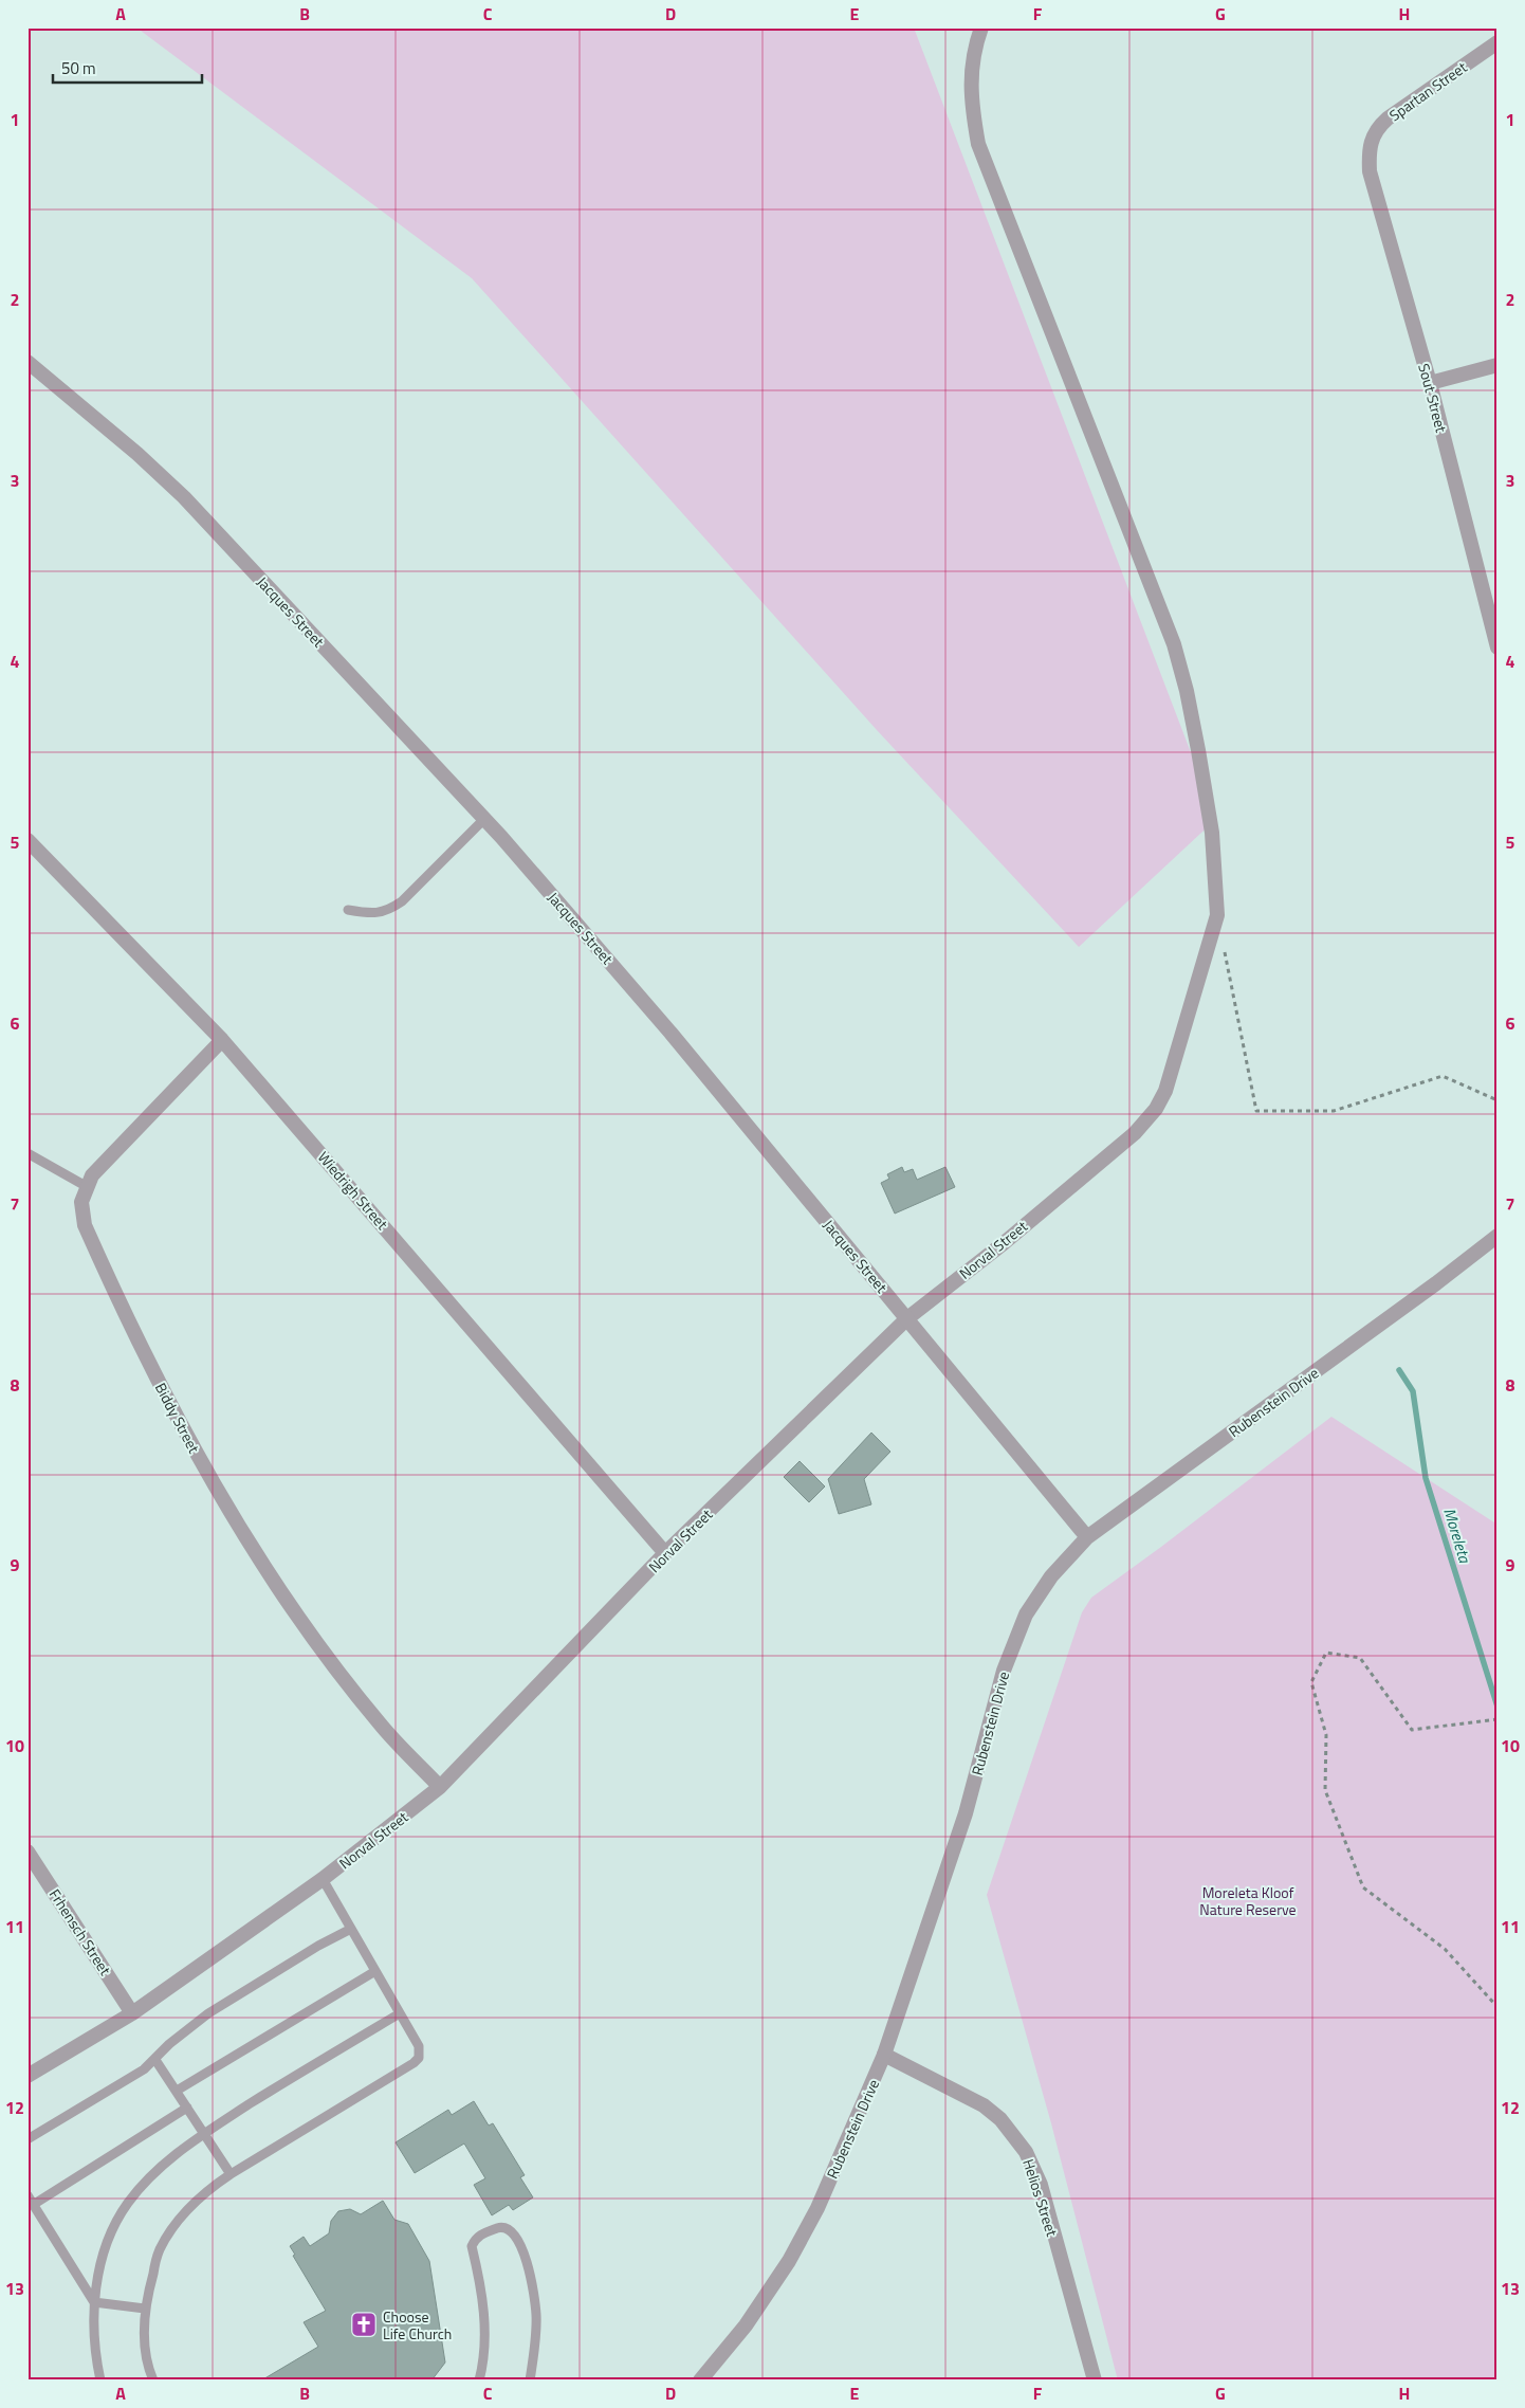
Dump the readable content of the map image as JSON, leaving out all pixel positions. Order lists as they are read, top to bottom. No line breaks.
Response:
{"streets":{"street":["Spartan Street","Sout Street","Jacques Street","Wiedrigh Street","Norval Street","Rubenstein Drive","Biddy Street","Frhensch Street","Helios Street"]},"crossings":[["Spartan Street","Sout Street"],["Jacques Street","Norval Street"],["Jacques Street","Rubenstein Drive"],["Wiedrigh Street","Norval Street"],["Wiedrigh Street","Biddy Street"],["Norval Street","Biddy Street"],["Norval Street","Frhensch Street"],["Rubenstein Drive","Helios Street"]],"water":["Moreleta"],"parks":["Moreleta Kloof Nature Reserve"],"places":{"church":["Choose Life Church"]},"scale_bar":"50 m","grid":{"columns":["A","B","C","D","E","F","G","H"],"rows":["1","2","3","4","5","6","7","8","9","10","11","12","13"]}}
